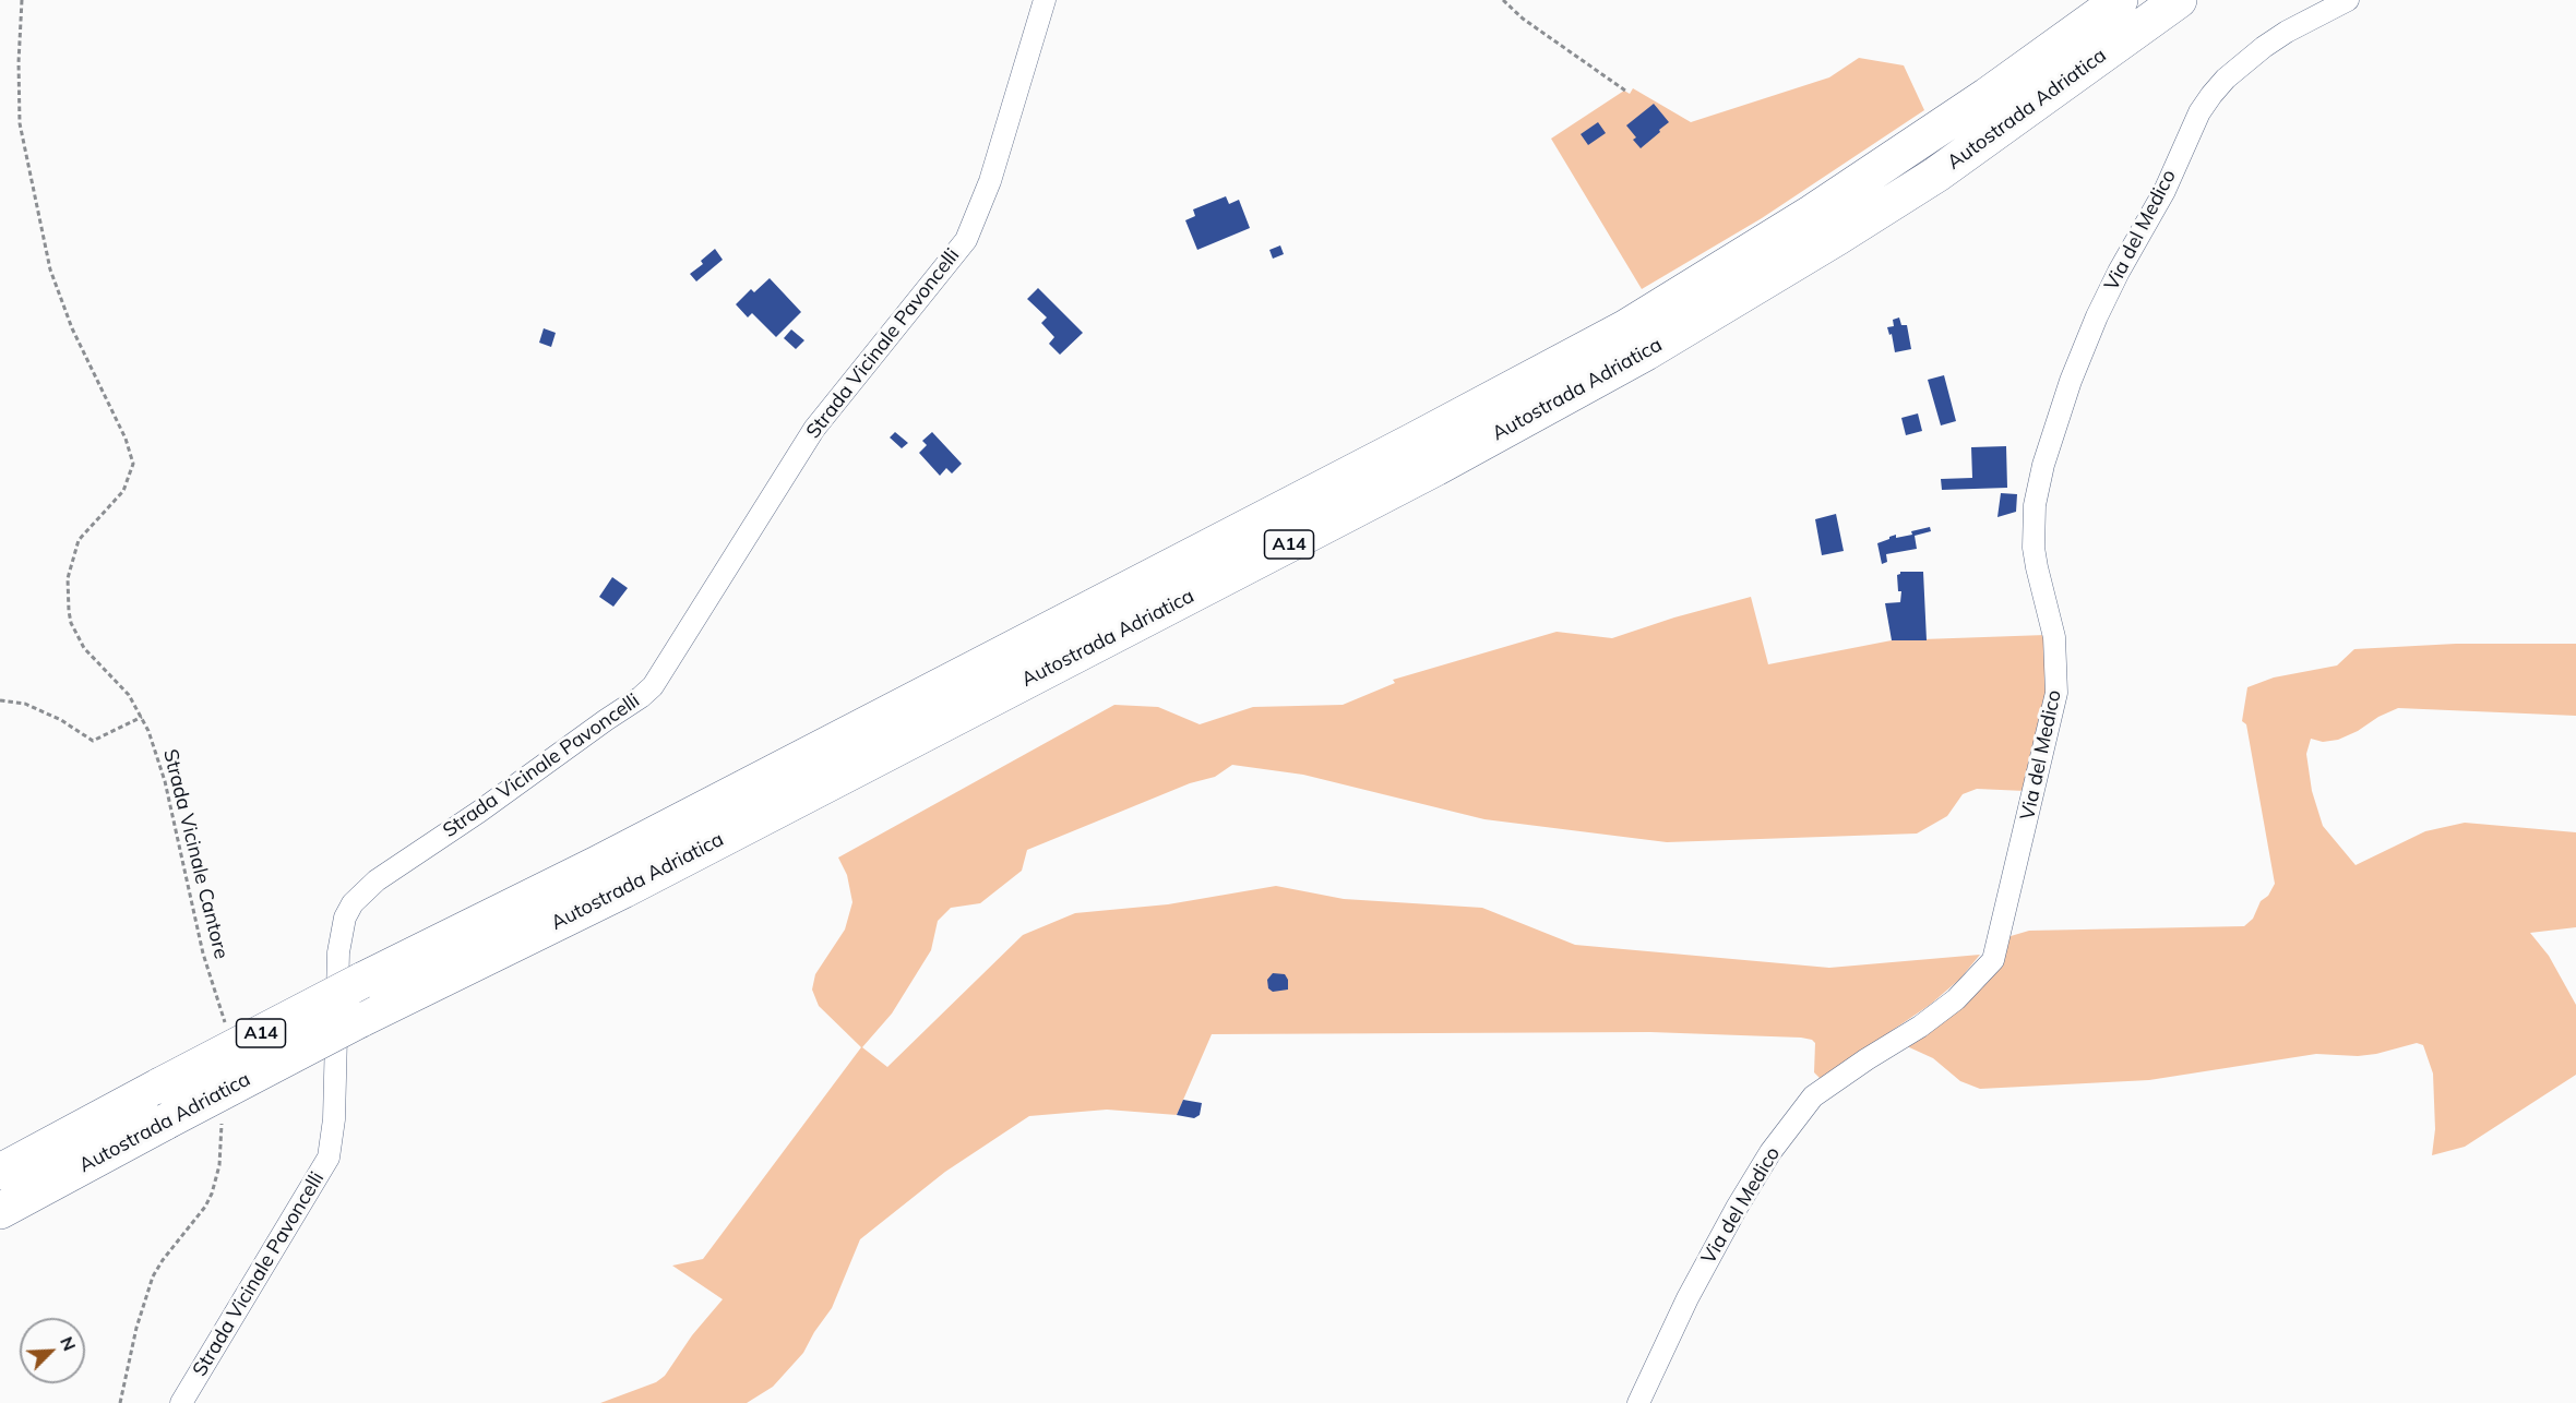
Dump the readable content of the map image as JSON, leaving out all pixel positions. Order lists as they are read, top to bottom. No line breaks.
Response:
{"streets":{"highway":["Autostrada Adriatica","A14"],"street":["Via del Medico","Strada Vicinale Pavoncelli"],"path":["Strada Vicinale Cantore"]},"north":"top right"}
